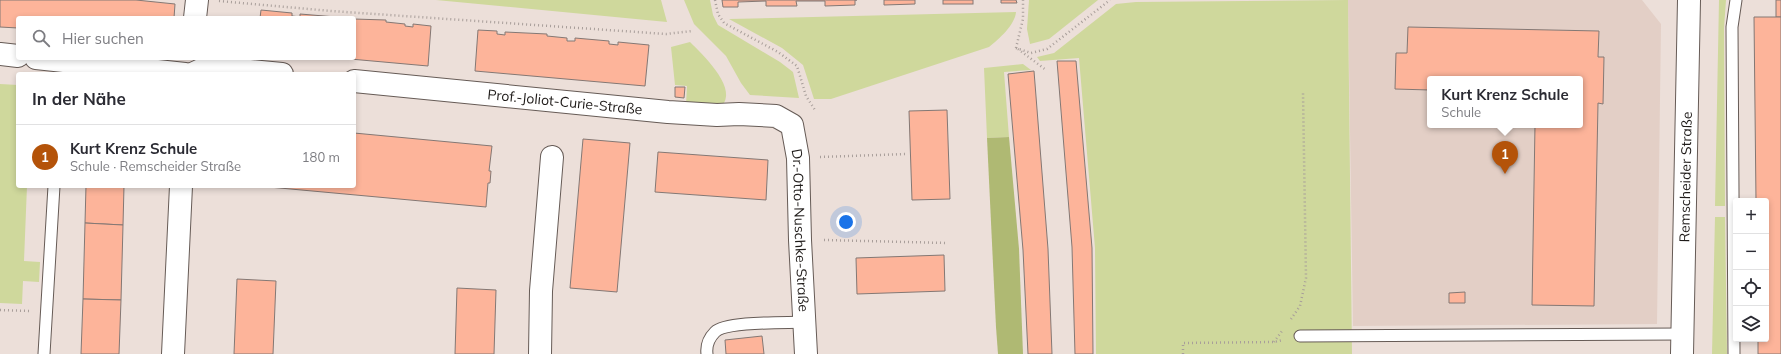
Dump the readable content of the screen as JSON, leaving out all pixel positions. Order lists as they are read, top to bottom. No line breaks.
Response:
{"streets":{"street":["Prof.-Joliot-Curie-Straße","Remscheider Straße","Dr.-Otto-Nuschke-Straße"]},"crossings":[["Prof.-Joliot-Curie-Straße","Dr.-Otto-Nuschke-Straße"]],"page":{"search":"Hier suchen","heading":"In der Nähe","popup":["Kurt Krenz Schule","Schule"],"list":[{"mark":"1","name":"Kurt Krenz Schule","note":"Schule · Remscheider Straße","value":"180 m"}],"pins":"1","map_buttons":["+","−"]}}
